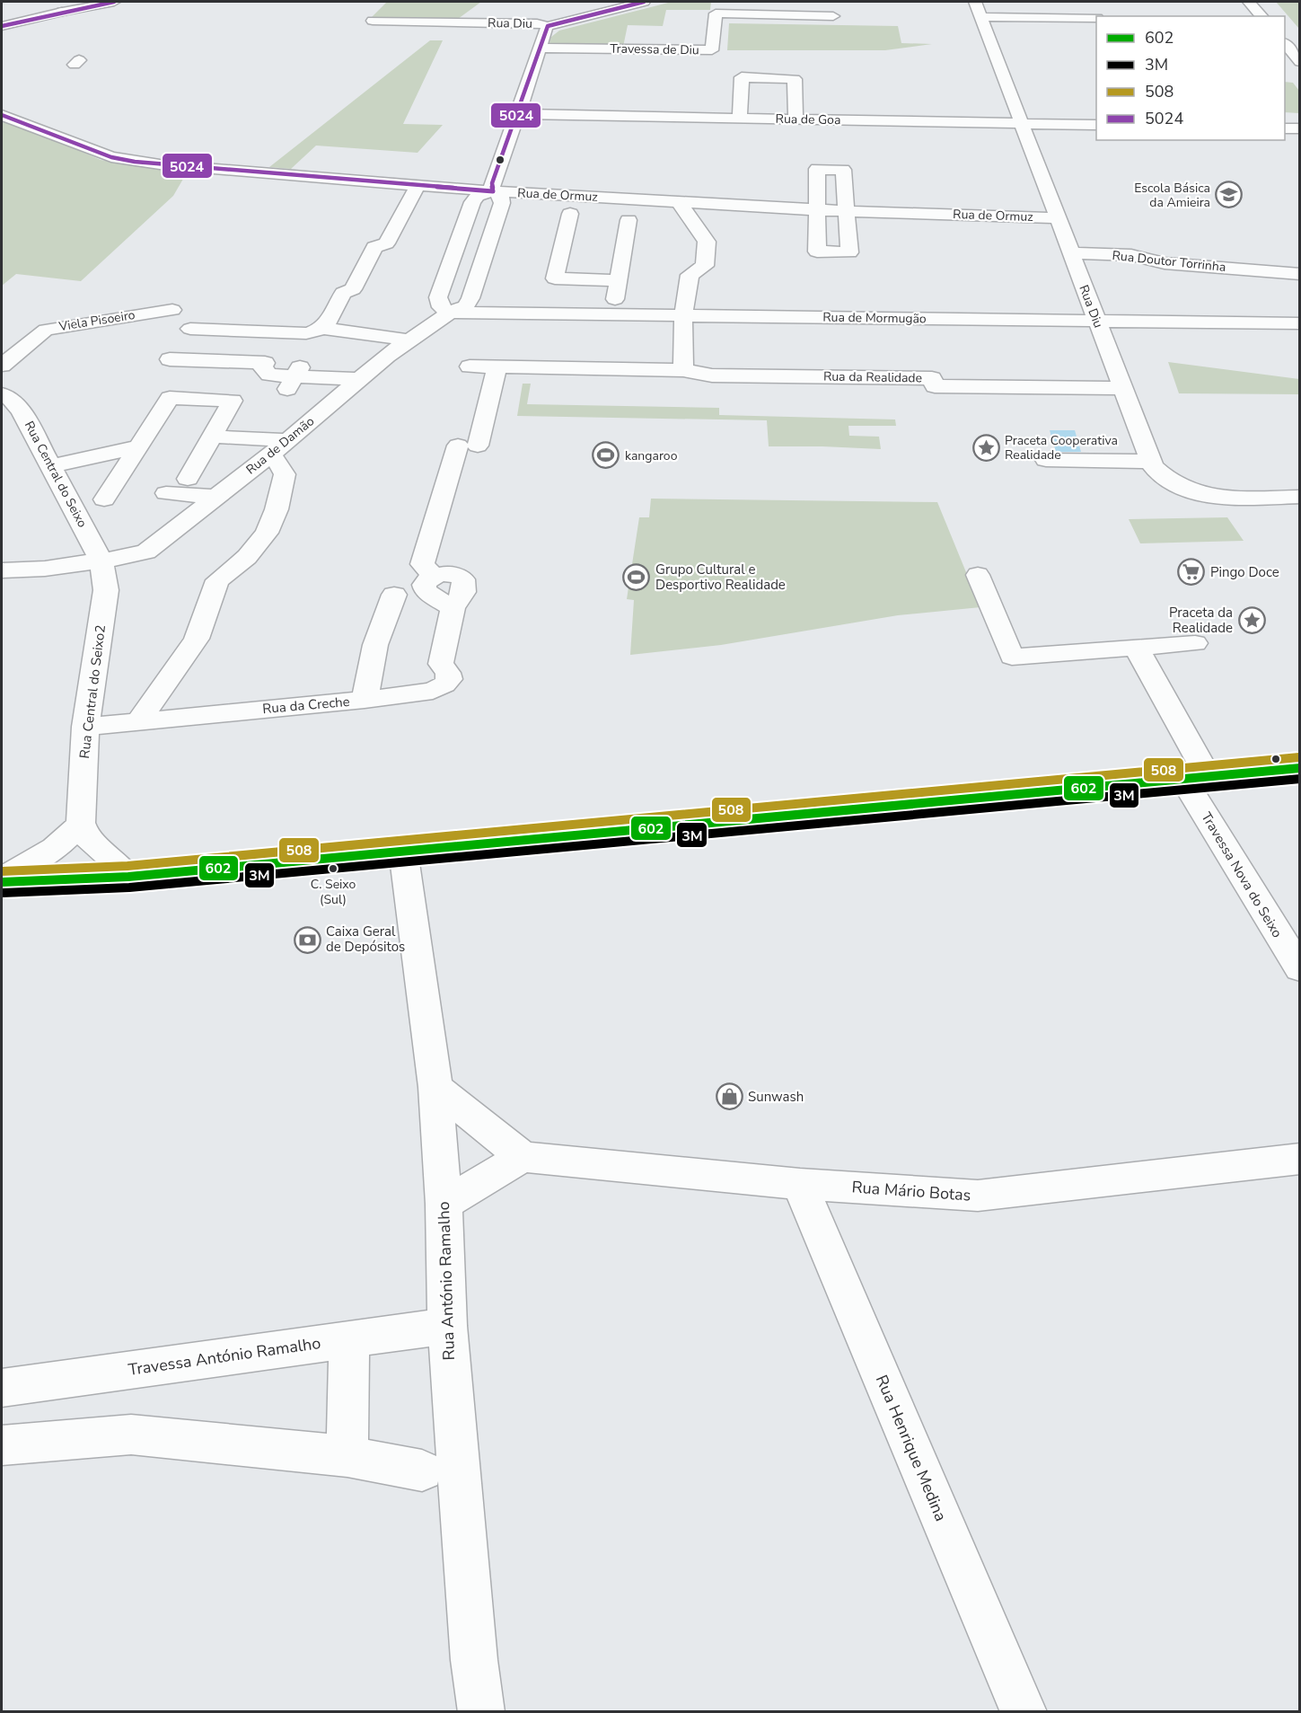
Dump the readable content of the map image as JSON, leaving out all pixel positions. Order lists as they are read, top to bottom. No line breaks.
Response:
{"streets":{"main road":["Rua Diu","Travessa de Diu","Rua de Goa","Rua de Ormuz","Rua Doutor Torrinha","Rua de Mormugão","Viela Pisoeiro","Rua da Realidade","Rua de Damão","Rua Central do Seixo","Rua Central do Seixo2","Rua da Creche","Travessa Nova do Seixo","Rua Mário Botas","Rua António Ramalho","Travessa António Ramalho","Rua Henrique Medina"]},"crossings":[["Rua Diu","Rua de Goa"],["Rua Diu","Rua de Ormuz"],["Rua Diu","Rua Doutor Torrinha"],["Rua Diu","Rua de Mormugão"],["Rua Diu","Rua da Realidade"],["Rua Diu","Rua de Damão"],["Travessa de Diu","Rua de Damão"],["Rua de Goa","Rua de Damão"],["Rua de Ormuz","Rua de Damão"],["Rua de Mormugão","Rua de Damão"],["Rua da Realidade","Rua da Creche"],["Rua de Damão","Rua Central do Seixo"],["Rua de Damão","Rua Central do Seixo2"],["Rua Central do Seixo","Rua Central do Seixo2"],["Rua Central do Seixo2","Rua da Creche"],["Rua Mário Botas","Rua Henrique Medina"],["Rua António Ramalho","Travessa António Ramalho"]],"places":{"school or university":["Escola Básica da Amieira"],"place":["Praceta Cooperativa Realidade","Praceta da Realidade"],"sports":["kangaroo","Grupo Cultural e Desportivo Realidade"],"supermarket":["Pingo Doce"],"other":["C. Seixo (Sul)"],"bank":["Caixa Geral de Depósitos"],"shop":["Sunwash"]},"lines":["transit line 5024","transit line 508","transit line 602","transit line 3M"],"legend":["602","3M","508","5024"]}
